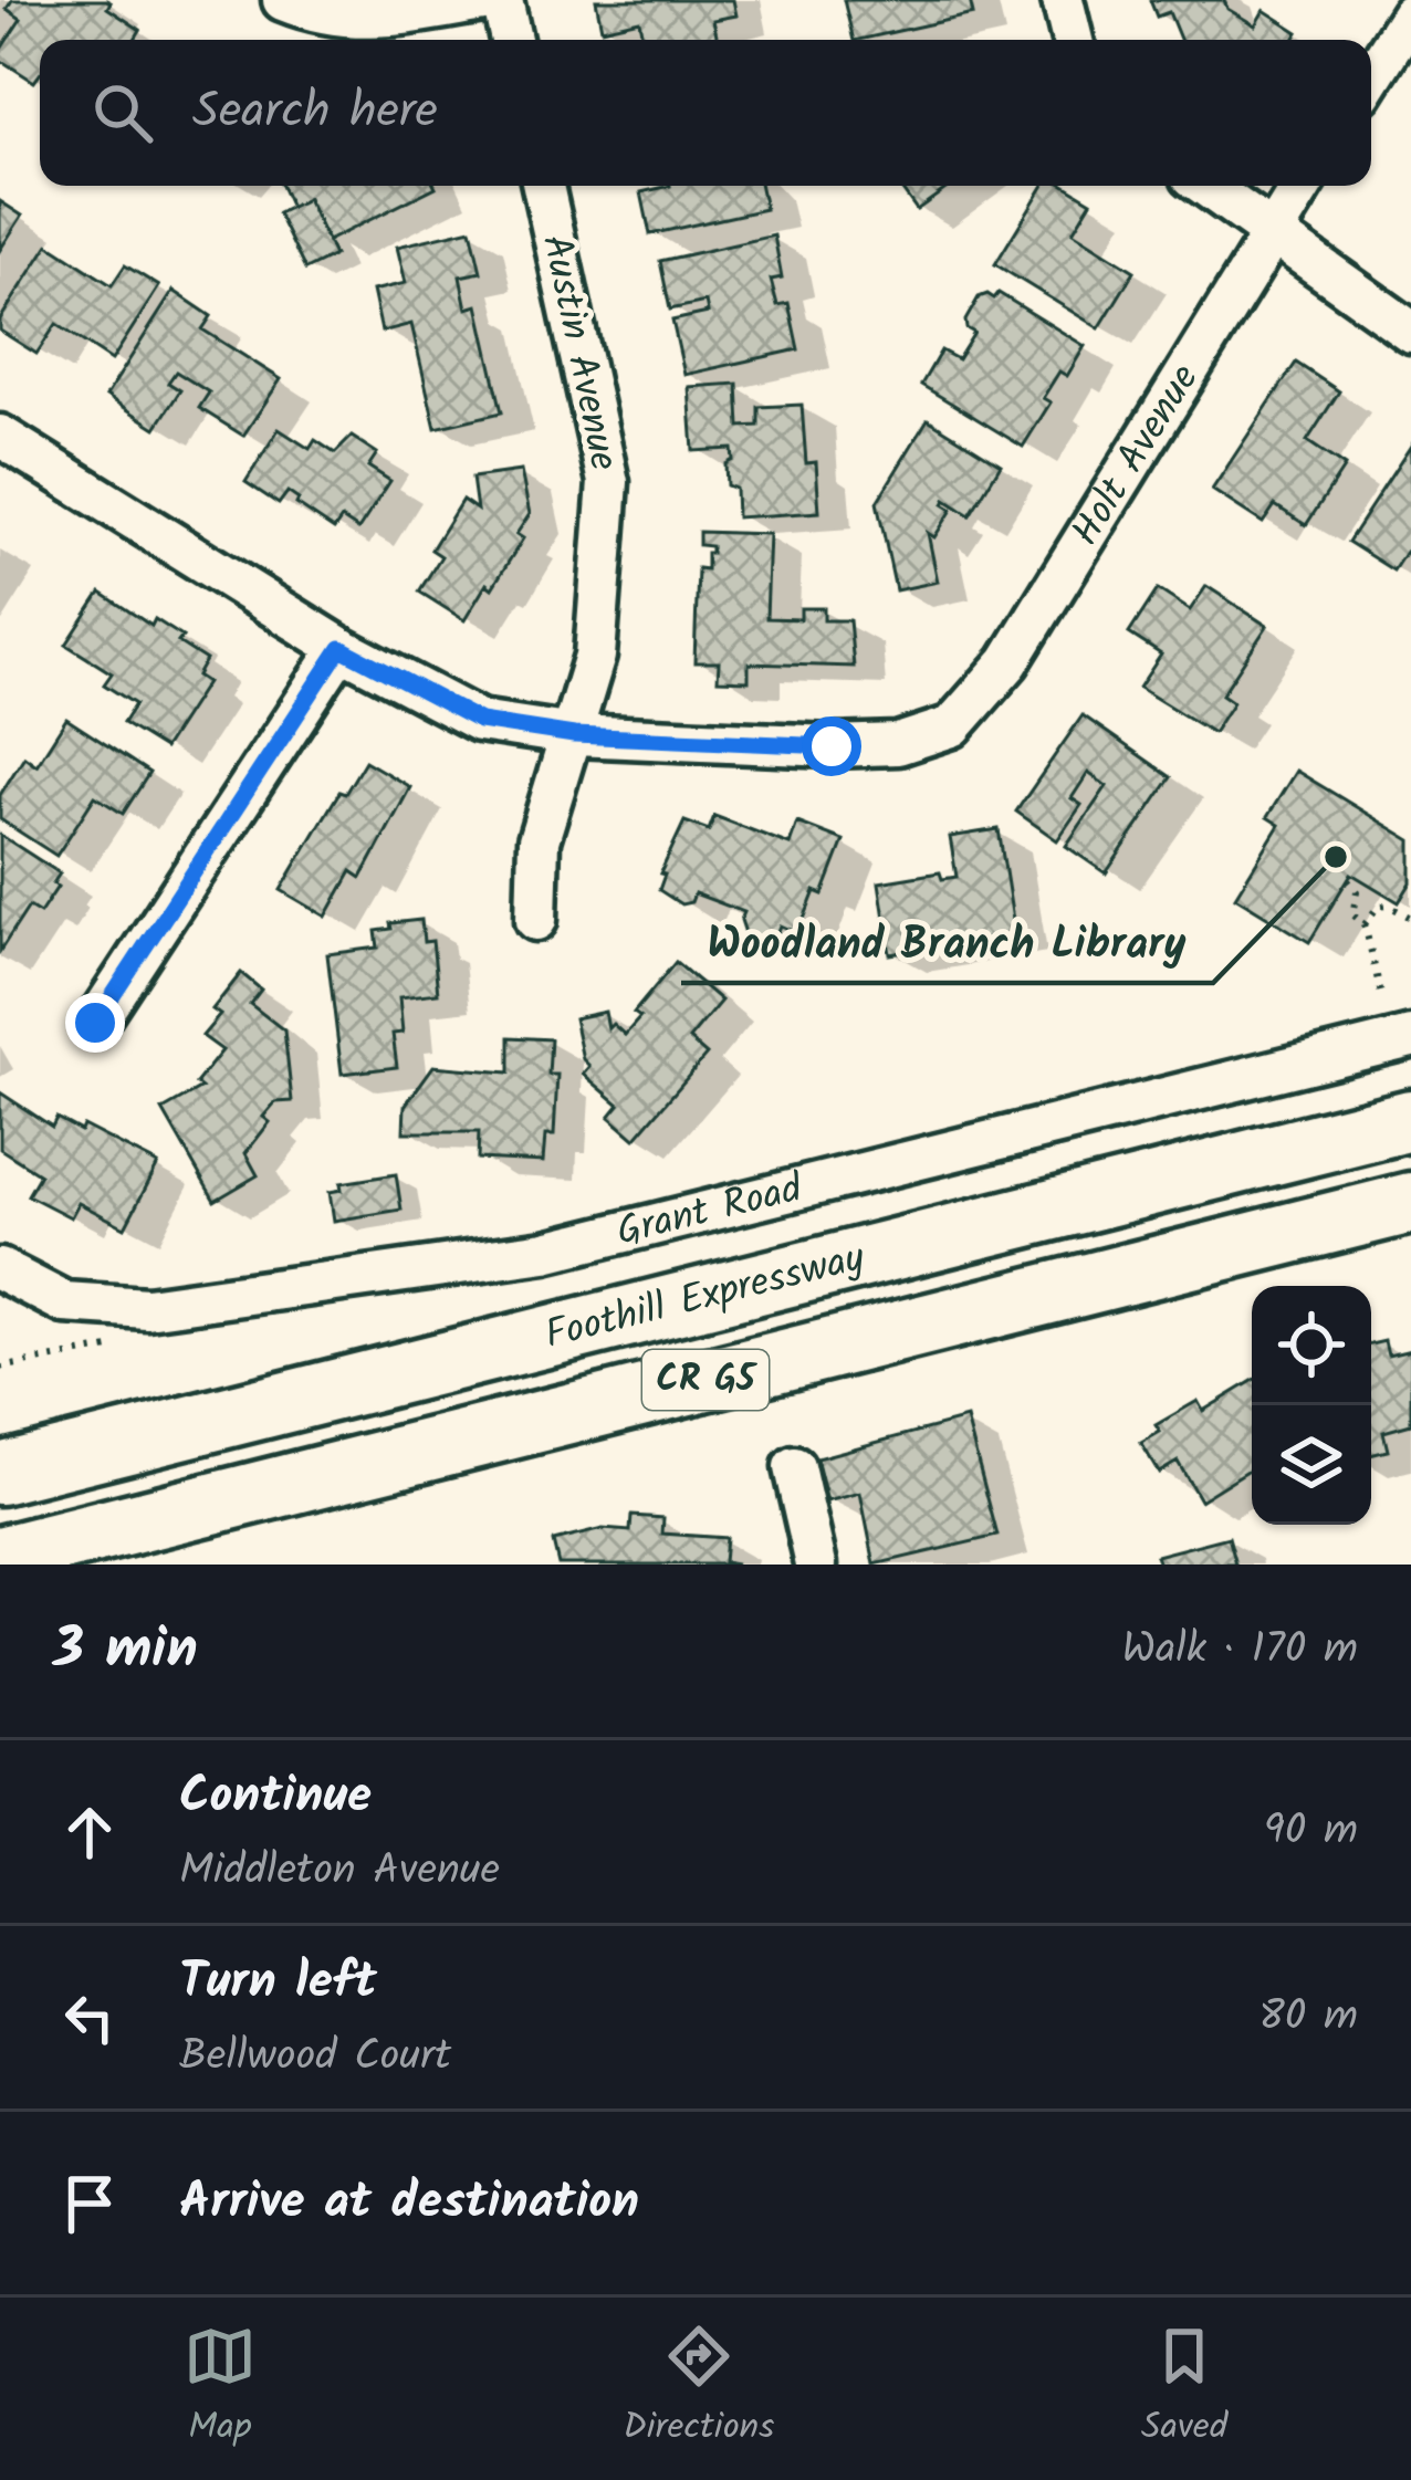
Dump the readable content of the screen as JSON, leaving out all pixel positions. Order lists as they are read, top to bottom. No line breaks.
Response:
{"streets":{"highway":["Foothill Expressway","CR G5"],"street":["Austin Avenue","Holt Avenue","Grant Road"]},"crossings":[["Austin Avenue","Holt Avenue"]],"places":["Woodland Branch Library"],"page":{"search":"Search here","heading":["3 min","Walk · 170 m"],"list":[["Continue","Middleton Avenue","90 m"],["Turn left","Bellwood Court","80 m"],"Arrive at destination"],"nav":["Map","Directions","Saved"]}}
